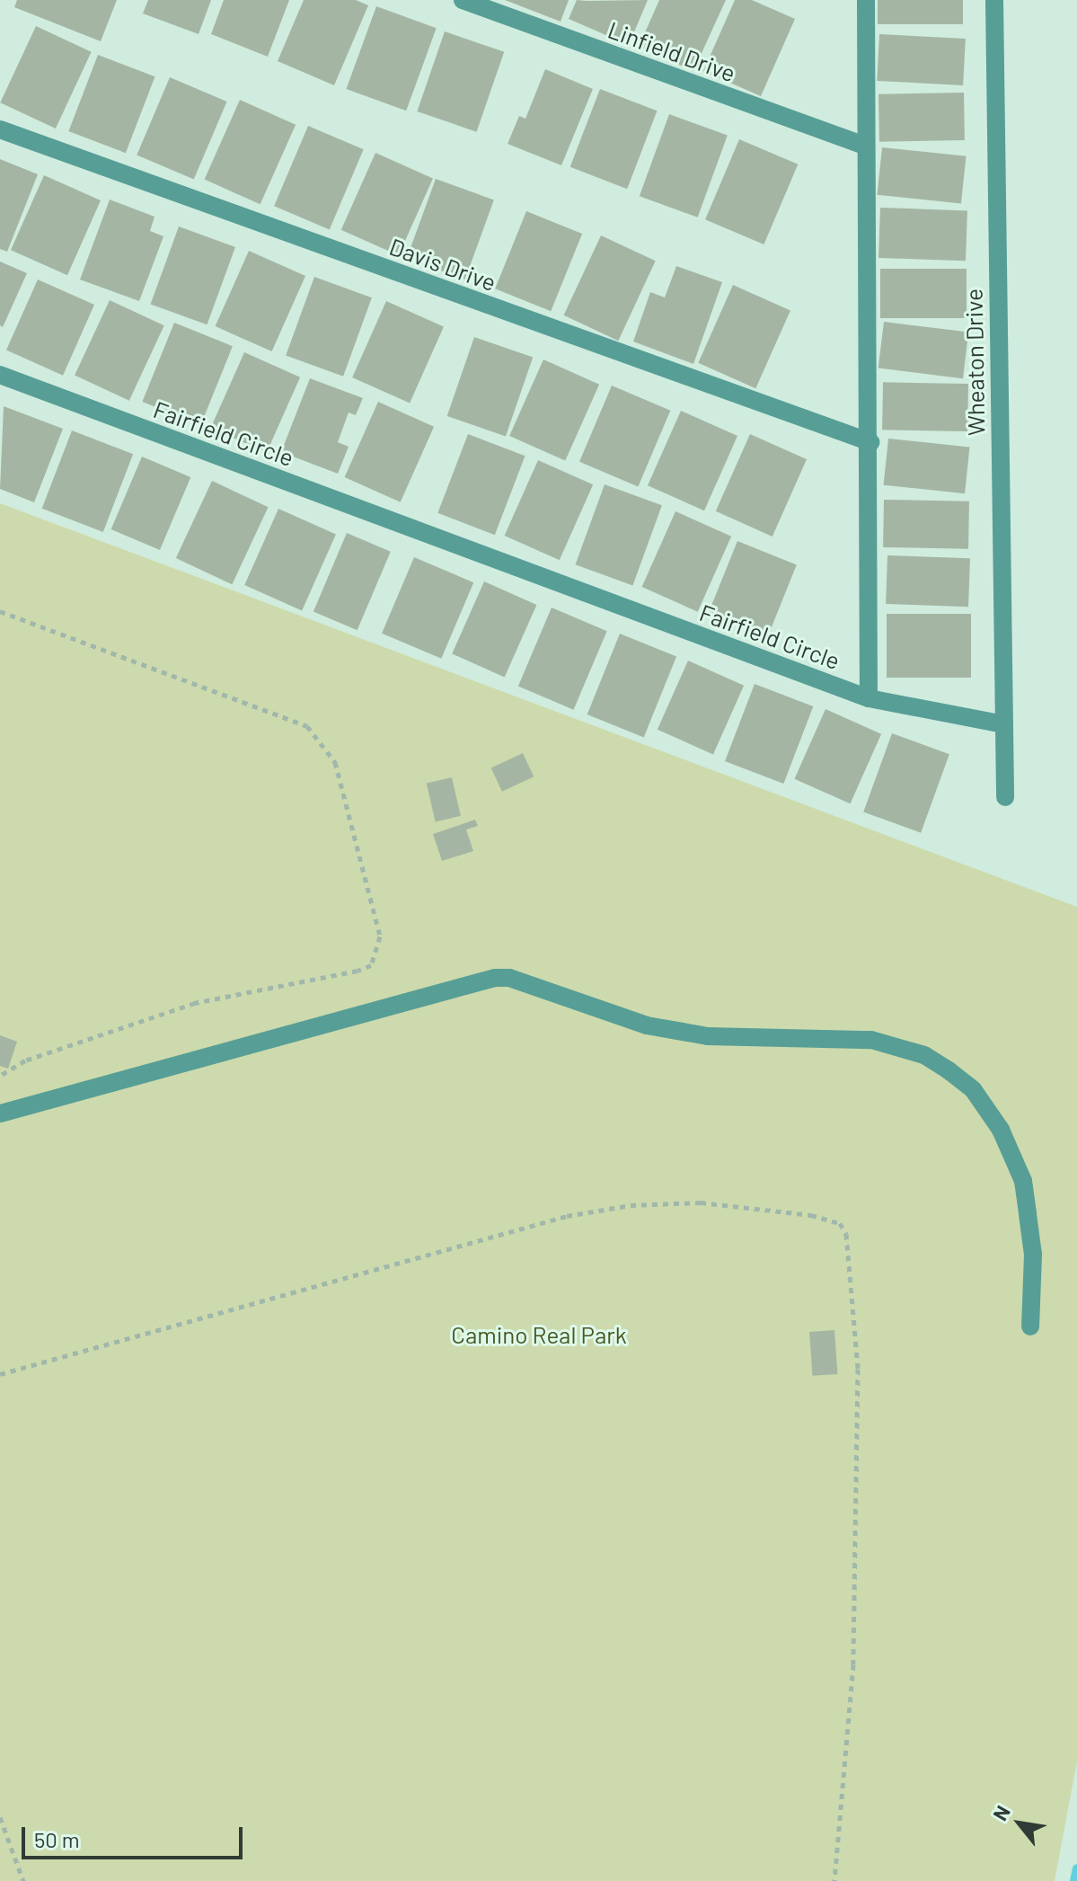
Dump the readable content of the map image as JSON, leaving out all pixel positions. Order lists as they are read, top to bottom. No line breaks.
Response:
{"streets":{"lane":["Linfield Drive","Davis Drive","Wheaton Drive","Fairfield Circle"]},"crossings":[["Linfield Drive","Fairfield Circle"],["Davis Drive","Fairfield Circle"]],"parks":["Camino Real Park"],"scale_bar":"50 m","north":"top left"}
